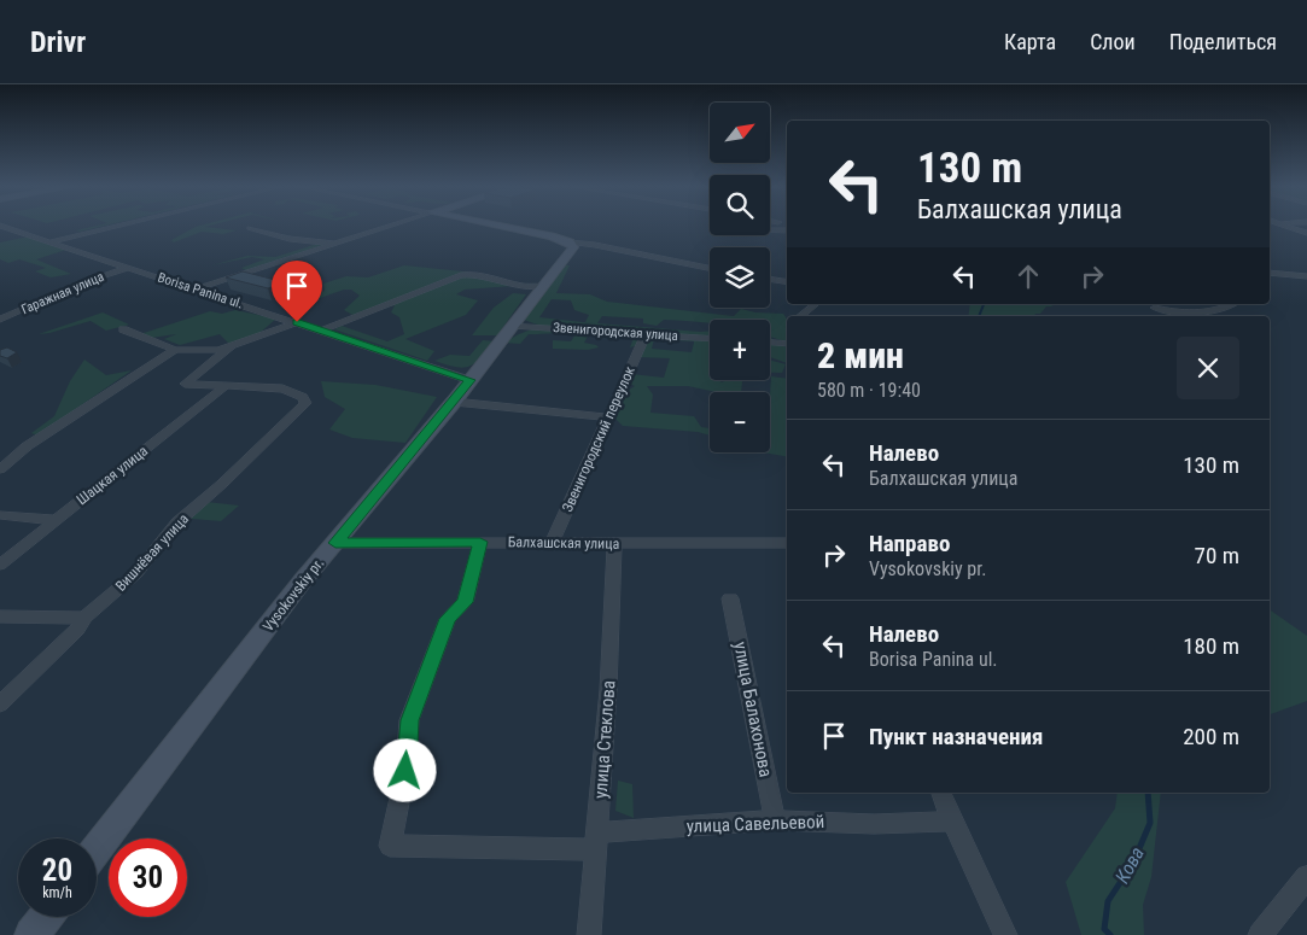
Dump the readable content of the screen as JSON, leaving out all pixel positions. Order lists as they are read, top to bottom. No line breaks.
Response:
{"streets":{"street":["Borisa Panina ul.","Гаражная улица","Звенигородская улица","Звенигородский переулок","Шацкая улица","Балхашская улица","Вишнёвая улица","Vysokovskiy pr.","улица Балахонова","улица Стеклова","улица Савельевой"]},"crossings":[["Borisa Panina ul.","Гаражная улица"],["Borisa Panina ul.","Vysokovskiy pr."],["Звенигородская улица","Звенигородский переулок"],["Звенигородская улица","Vysokovskiy pr."],["Звенигородский переулок","Балхашская улица"],["Шацкая улица","Вишнёвая улица"],["Балхашская улица","Vysokovskiy pr."],["Балхашская улица","улица Стеклова"],["Балхашская улица","улица Савельевой"],["улица Балахонова","улица Савельевой"],["улица Стеклова","улица Савельевой"]],"water":["Кова"],"north":"top right","page":{"header":"Drivr","nav":["Карта","Слои","Поделиться"],"map_buttons":["+","−"],"turn":["130 m","Балхашская улица"],"heading":["2 мин","580 m · 19:40"],"list":[{"name":"Налево","note":"Балхашская улица","value":"130 m"},{"name":"Направо","note":"Vysokovskiy pr.","value":"70 m"},{"name":"Налево","note":"Borisa Panina ul.","value":"180 m"},{"name":"Пункт назначения","value":"200 m"}],"speed":"20 km/h","limit":"30"}}
